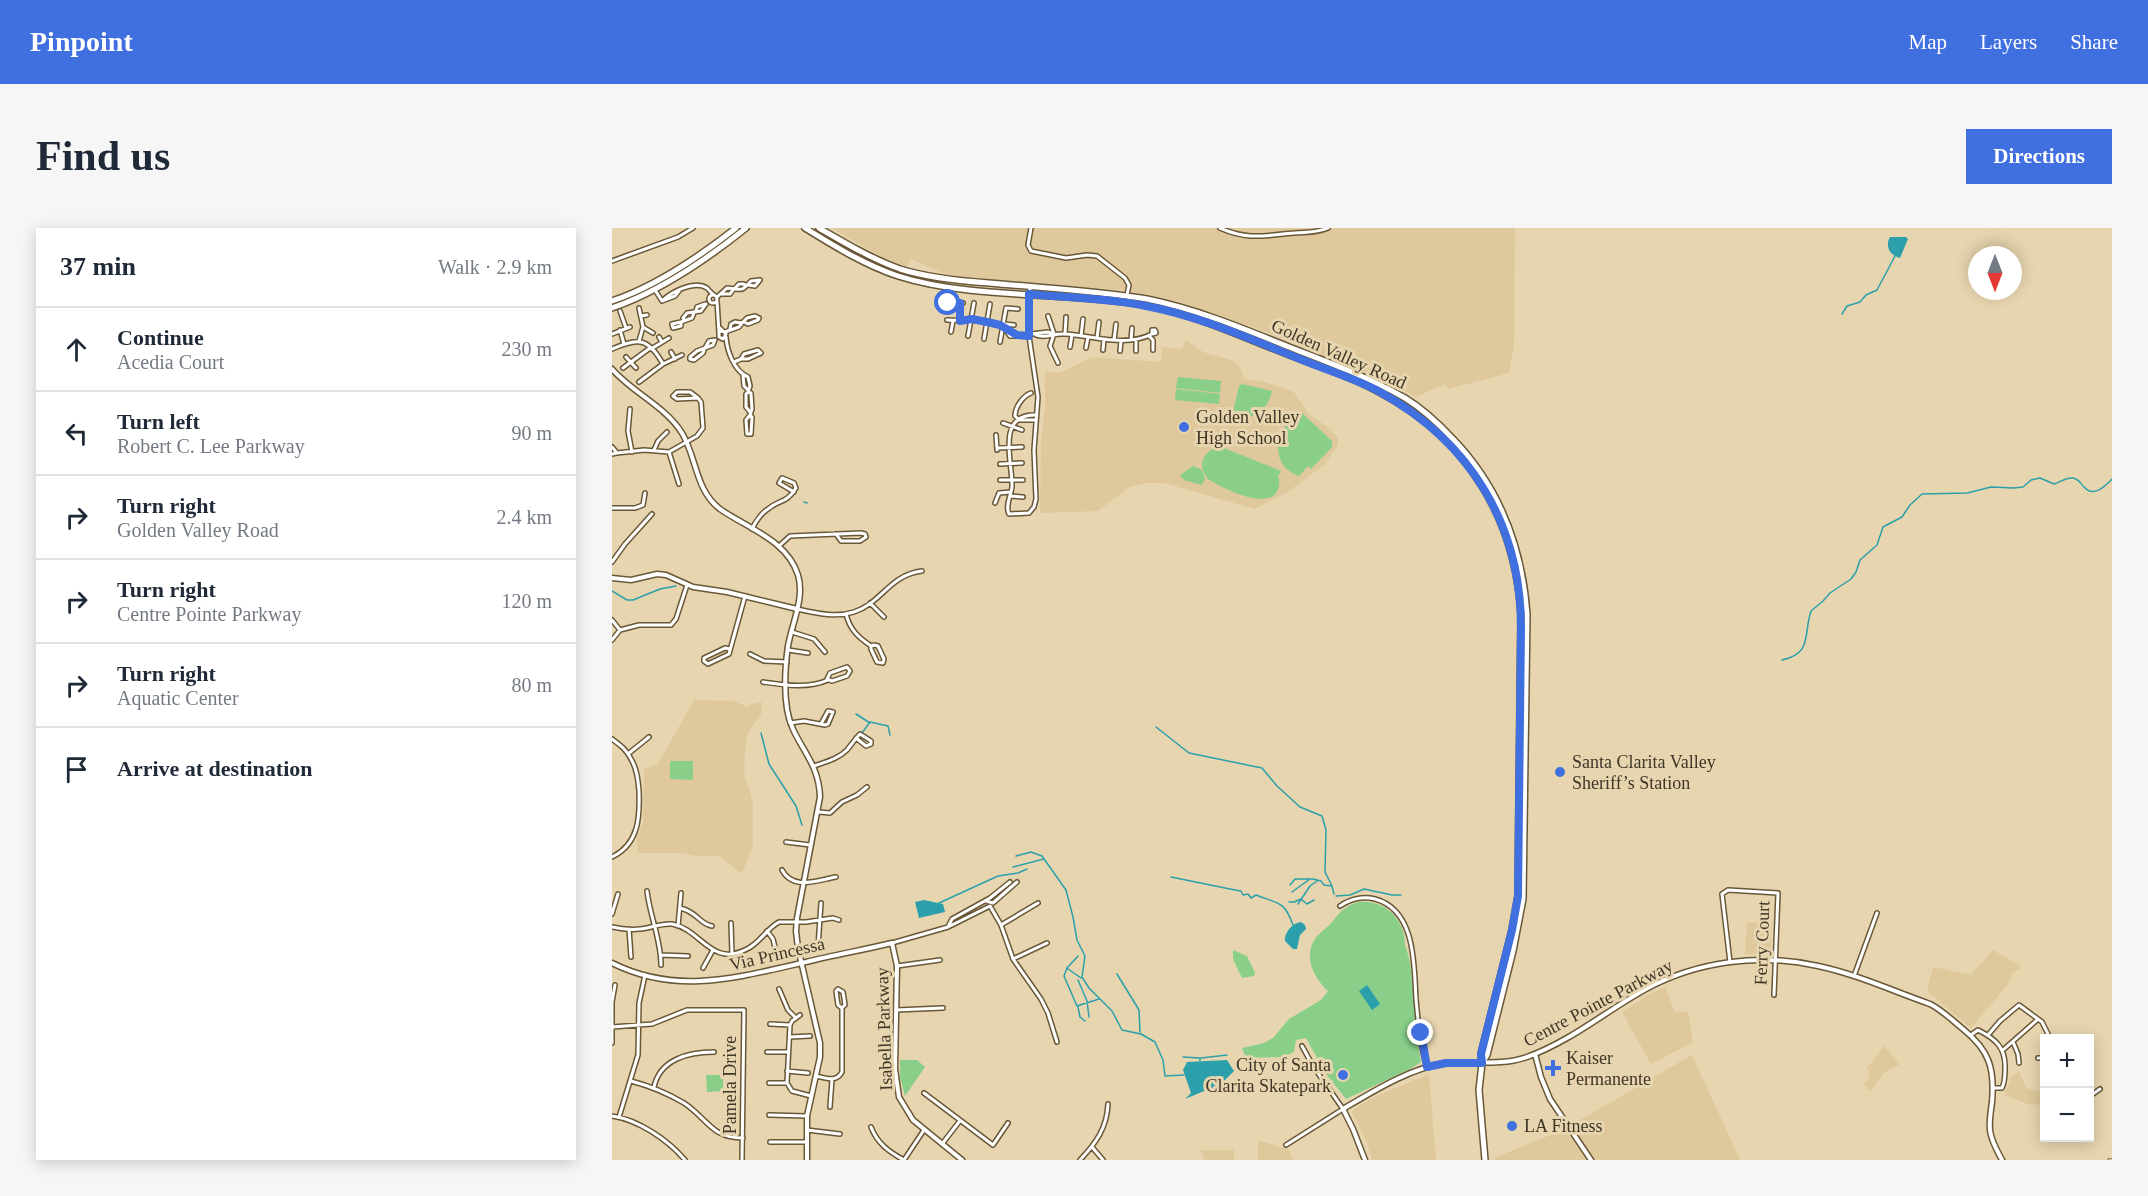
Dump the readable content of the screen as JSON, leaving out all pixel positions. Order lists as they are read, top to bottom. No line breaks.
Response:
{"streets":{"main road":["Golden Valley Road"],"street":["Ferry Court","Via Princessa","Centre Pointe Parkway","Isabella Parkway","Pamela Drive"]},"crossings":[["Golden Valley Road","Centre Pointe Parkway"],["Ferry Court","Centre Pointe Parkway"],["Via Princessa","Isabella Parkway"]],"places":{"other":["Golden Valley High School","Santa Clarita Valley Sheriff’s Station","City of Santa Clarita Skatepark","LA Fitness"],"health":["Kaiser Permanente"]},"north":"bottom","page":{"header":"Pinpoint","nav":["Map","Layers","Share"],"buttons":"Directions","title":"Find us","heading":["37 min","Walk · 2.9 km"],"list":[["Continue","Acedia Court","230 m"],["Turn left","Robert C. Lee Parkway","90 m"],["Turn right","Golden Valley Road","2.4 km"],["Turn right","Centre Pointe Parkway","120 m"],["Turn right","Aquatic Center","80 m"],"Arrive at destination"],"map_buttons":["+","−"]}}
